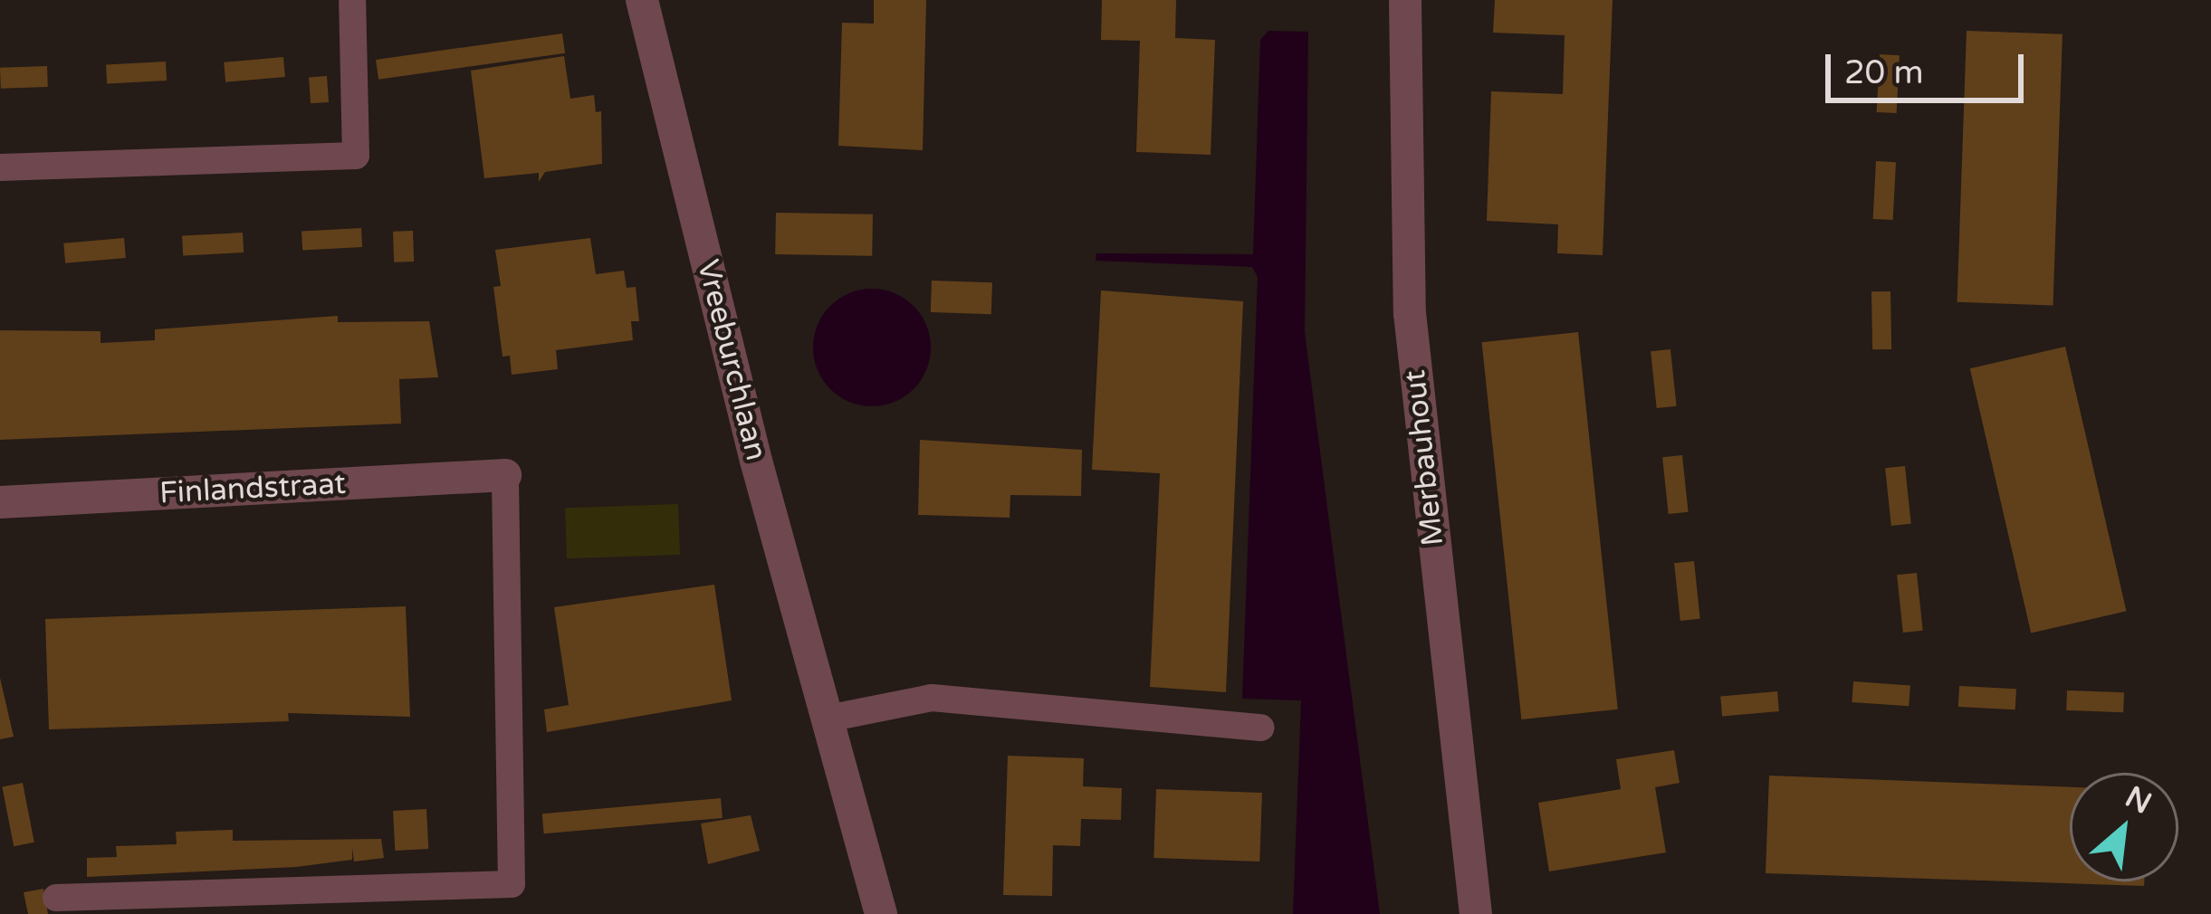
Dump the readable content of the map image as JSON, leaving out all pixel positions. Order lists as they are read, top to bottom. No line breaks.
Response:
{"streets":{"street":["Vreeburchlaan","Merbauhout","Finlandstraat"]},"scale_bar":"20 m","north":"top right"}
